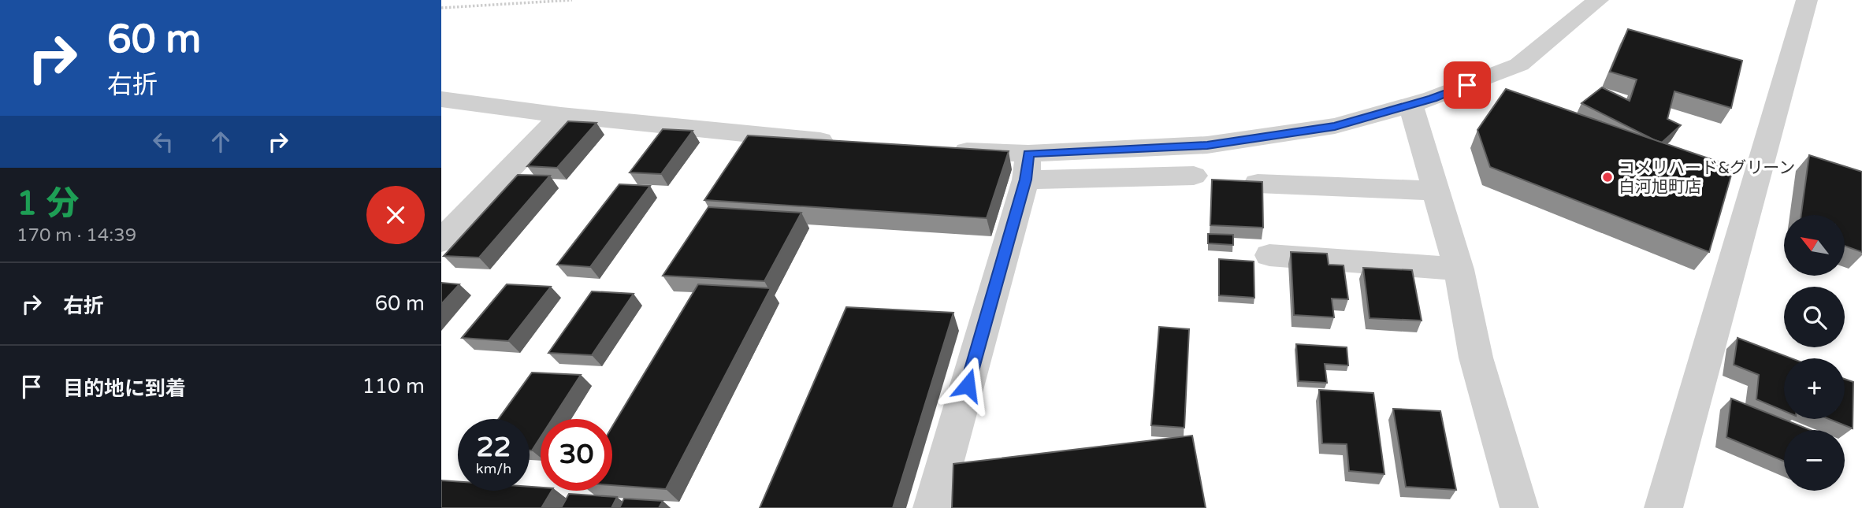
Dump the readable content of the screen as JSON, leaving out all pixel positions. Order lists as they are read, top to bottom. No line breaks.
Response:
{"places":["コメリハード&グリーン 白河旭町店"],"north":"top left","page":{"turn":["60 m","右折"],"heading":["1 分","170 m · 14:39"],"map_buttons":["+","−"],"list":[{"name":"右折","value":"60 m"},{"name":"目的地に到着","value":"110 m"}],"speed":"22 km/h","limit":"30"}}
